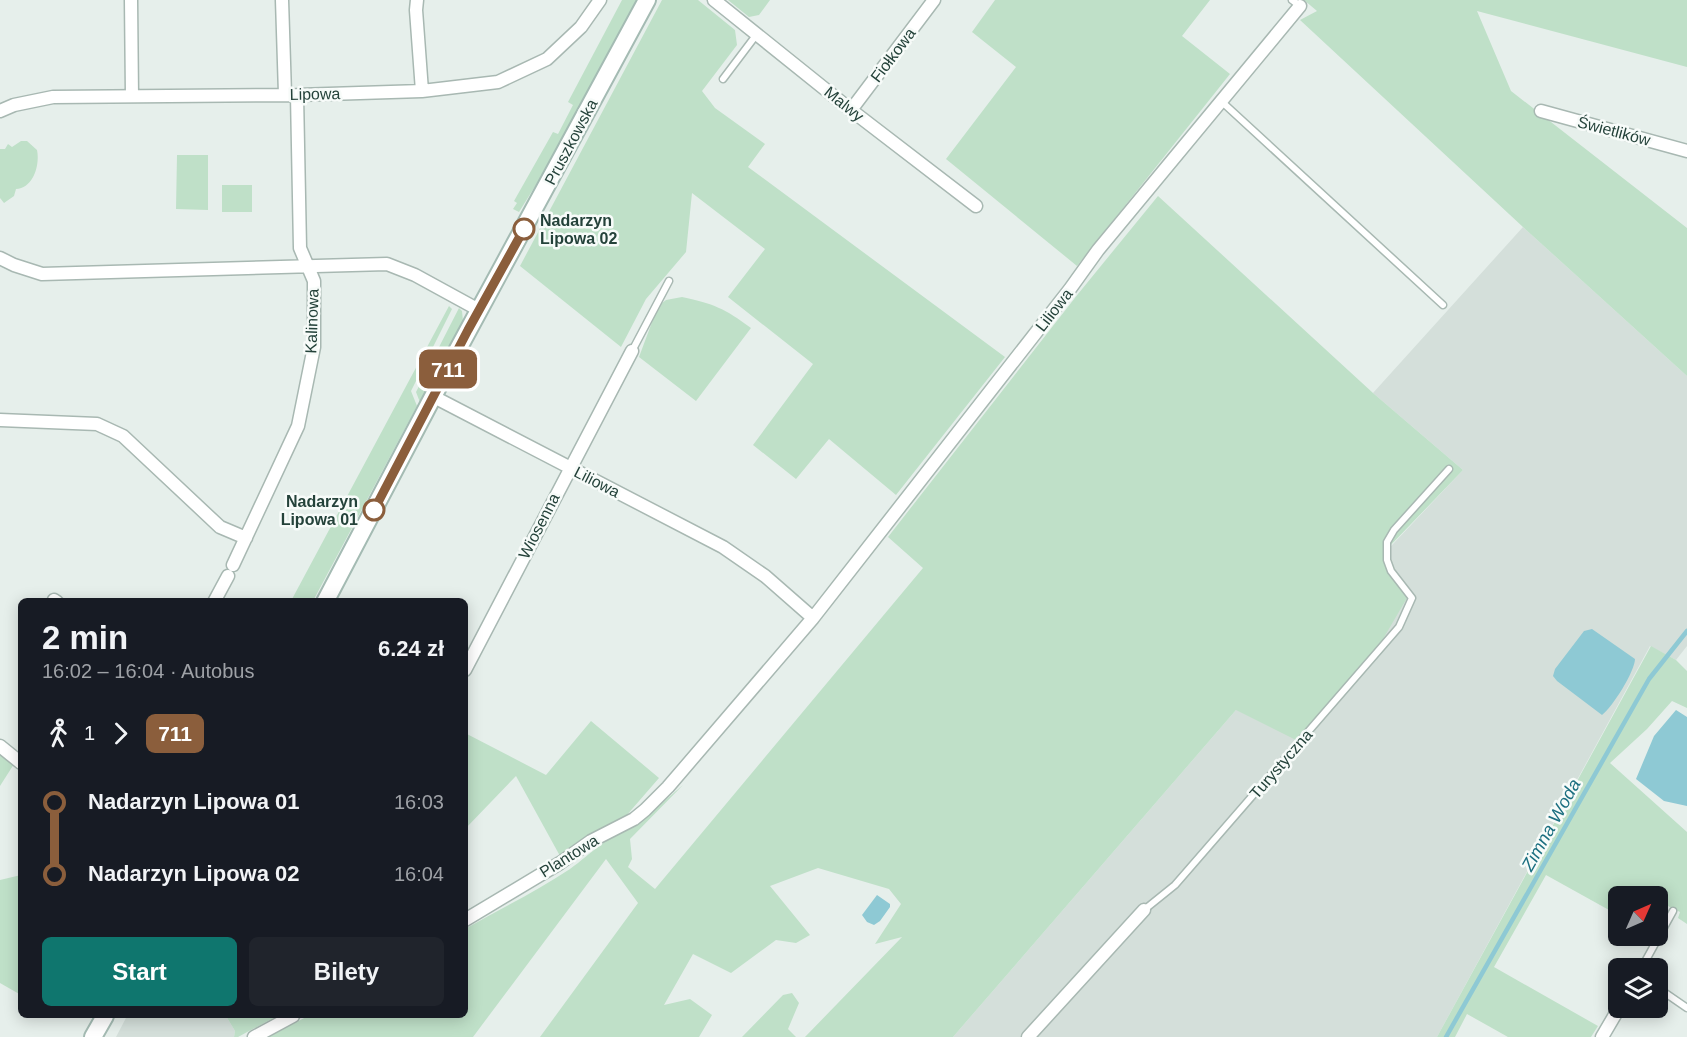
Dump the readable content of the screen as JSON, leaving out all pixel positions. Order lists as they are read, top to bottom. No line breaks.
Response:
{"streets":{"street":["Fiołkowa","Lipowa","Malwy","Świetlików","Pruszkowska","Liliowa","Kalinowa","Wiosenna","Turystyczna","Plantowa"]},"crossings":[["Fiołkowa","Malwy"],["Lipowa","Kalinowa"],["Pruszkowska","Liliowa"],["Liliowa","Wiosenna"],["Liliowa","Plantowa"]],"water":["Zimna Woda"],"places":["Nadarzyn Lipowa 02","Nadarzyn Lipowa 01"],"lines":["bus line 711"],"north":"top right","page":{"on_map":"711","heading":["2 min","16:02 – 16:04 · Autobus","6.24 zł"],"legs":["1","711"],"list":[{"name":"Nadarzyn Lipowa 01","value":"16:03"},{"name":"Nadarzyn Lipowa 02","value":"16:04"}],"buttons":["Start","Bilety"]}}
